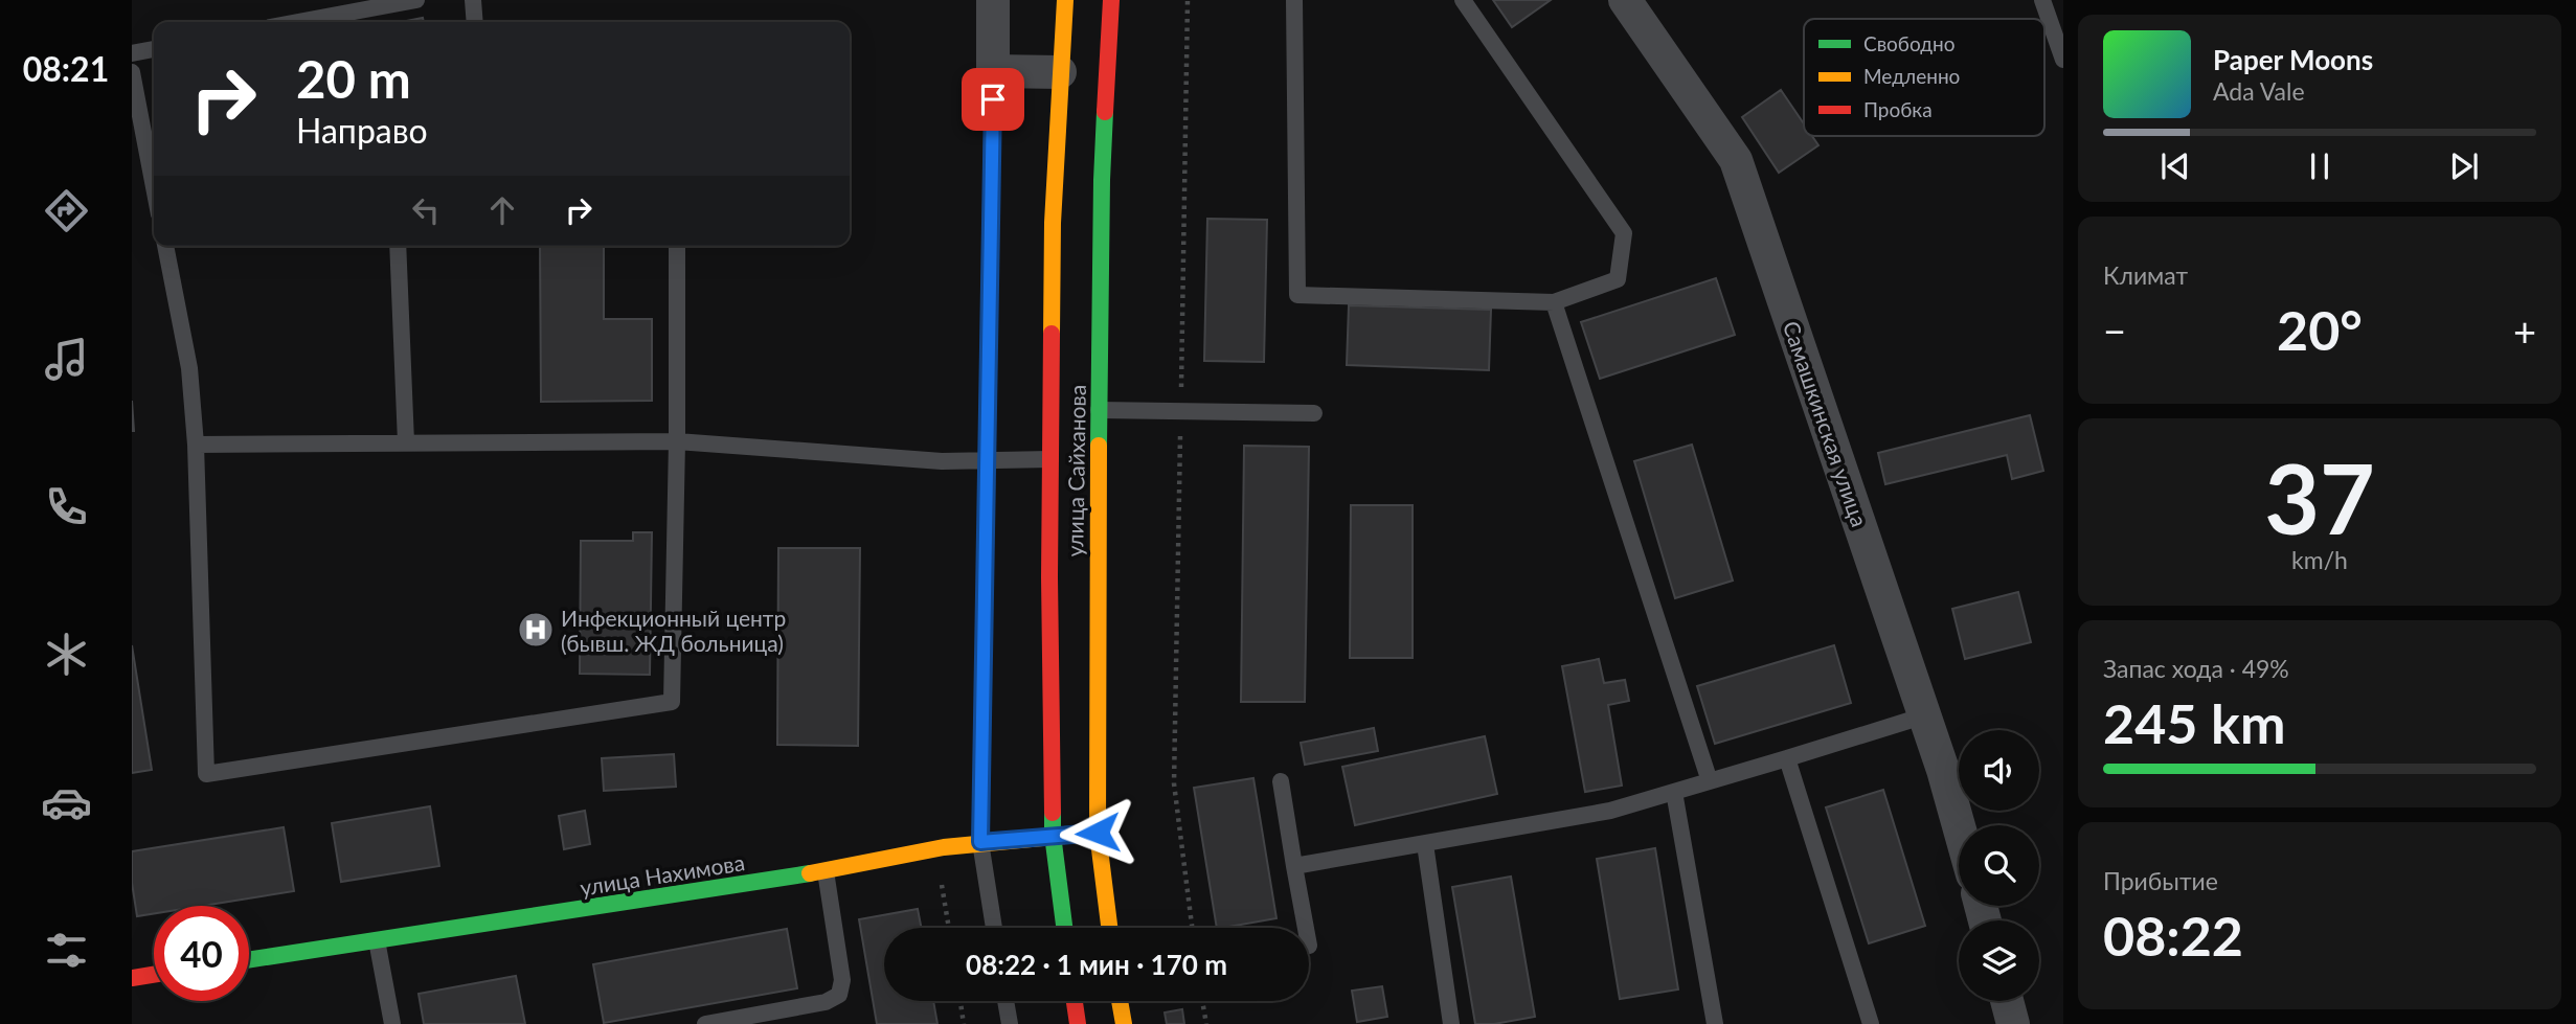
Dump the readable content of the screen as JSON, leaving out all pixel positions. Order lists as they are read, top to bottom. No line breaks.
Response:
{"streets":{"main road":["улица Сайханова","улица Нахимова"],"street":["Самашкинская улица"]},"crossings":[["улица Сайханова","улица Нахимова"]],"places":{"hospital":["Инфекционный центр (бывш. ЖД больница)"]},"legend":["Свободно","Медленно","Пробка"],"page":{"tabs":"08:21","turn":["20 m","Направо"],"song":["Paper Moons","Ada Vale"],"tile":["Климат",["37","km/h"],["Запас хода · 49%","245 km"],["Прибытие","08:22"]],"heat":["−","20°","+"],"limit":"40","trip":"08:22 · 1 мин · 170 m"}}
